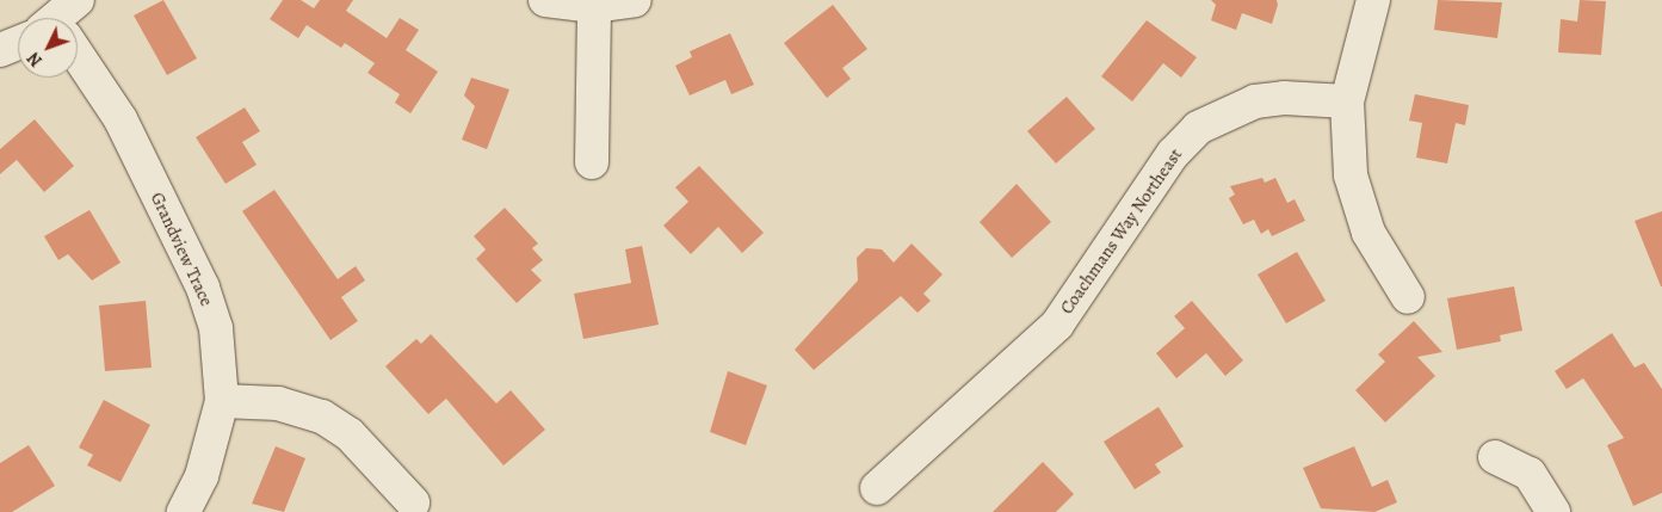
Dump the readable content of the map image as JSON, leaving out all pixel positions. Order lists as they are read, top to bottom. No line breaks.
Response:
{"streets":{"street":["Coachmans Way Northeast","Grandview Trace"]},"north":"bottom left"}
